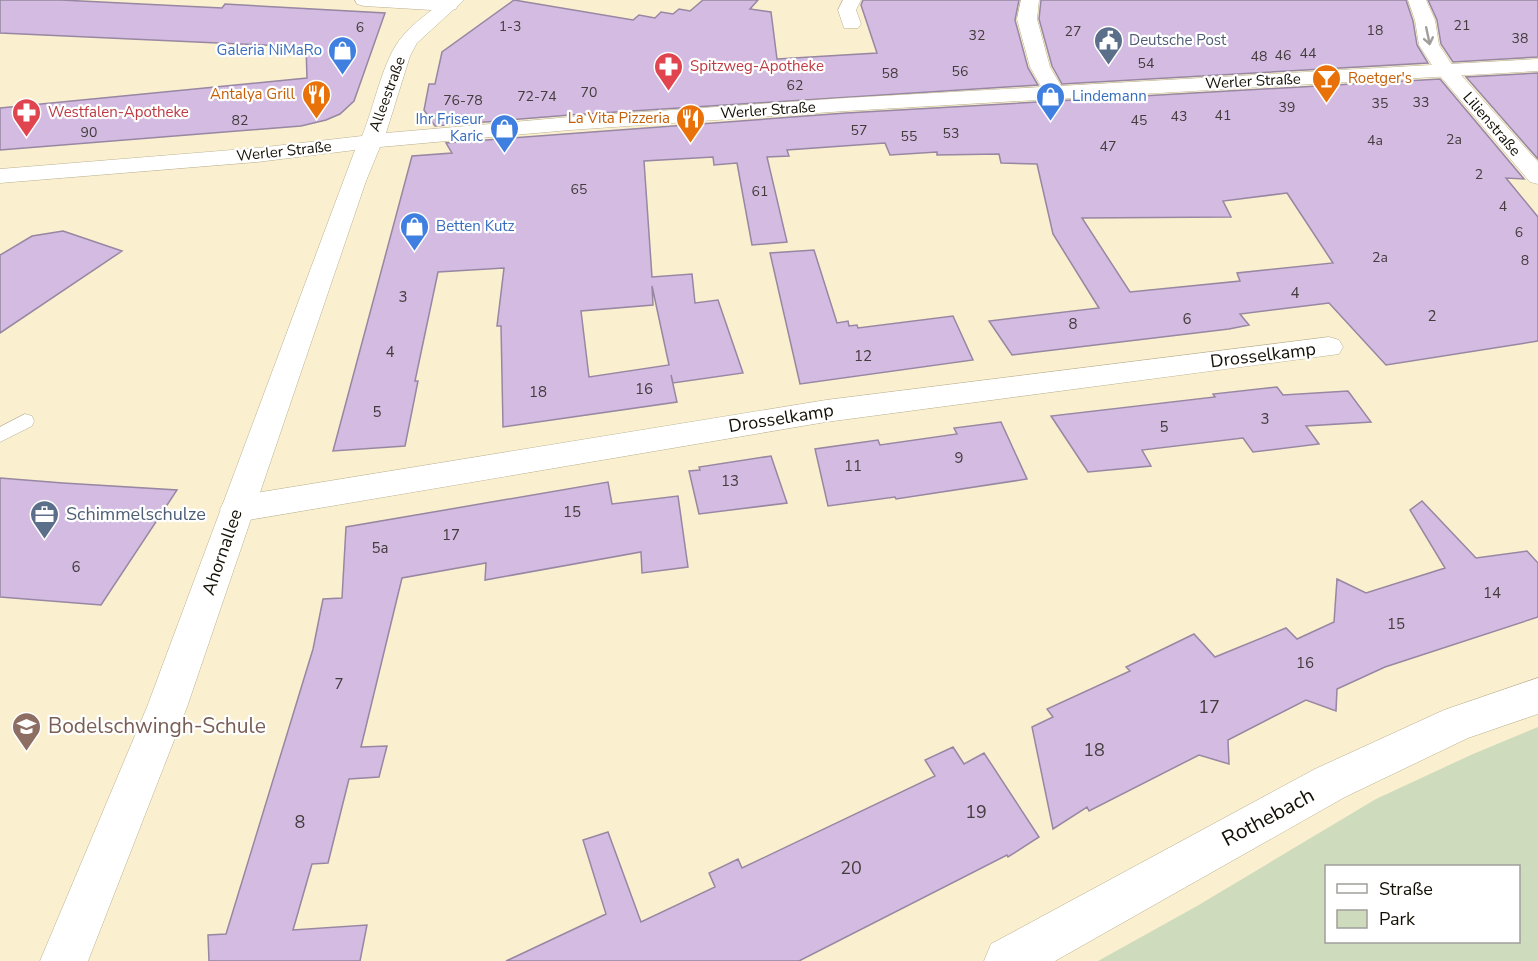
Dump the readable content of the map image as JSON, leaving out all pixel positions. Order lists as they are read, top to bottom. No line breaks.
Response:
{"streets":{"main road":["Werler Straße","Alleestraße","Lilienstraße","Drosselkamp","Ahornallee","Rothebach"]},"crossings":[["Werler Straße","Alleestraße"],["Werler Straße","Lilienstraße"],["Werler Straße","Ahornallee"],["Alleestraße","Ahornallee"],["Drosselkamp","Ahornallee"]],"places":{"public building":["Deutsche Post"],"shop":["Galeria NiMaRo","Lindemann","Ihr Friseur Karic","Betten Kutz"],"pharmacy":["Spitzweg-Apotheke","Westfalen-Apotheke"],"bar":["Roetger's"],"restaurant":["Antalya Grill","La Vita Pizzeria"],"office":["Schimmelschulze"],"school or university":["Bodelschwingh-Schule"]},"house_numbers":["21","1-3","6","18","27","32","38","44","46","48","54","56","58","62","70","72-74","76-78","33","35","39","41","43","82","45","57","90","53","55","2a","4a","47","2","65","61","4","6","2a","8","4","3","2","6","8","4","12","16","18","5","3","5","9","11","13","15","17","5a","6","14","15","16","7","17","18","19","8","20"],"legend":["Straße","Park"]}
